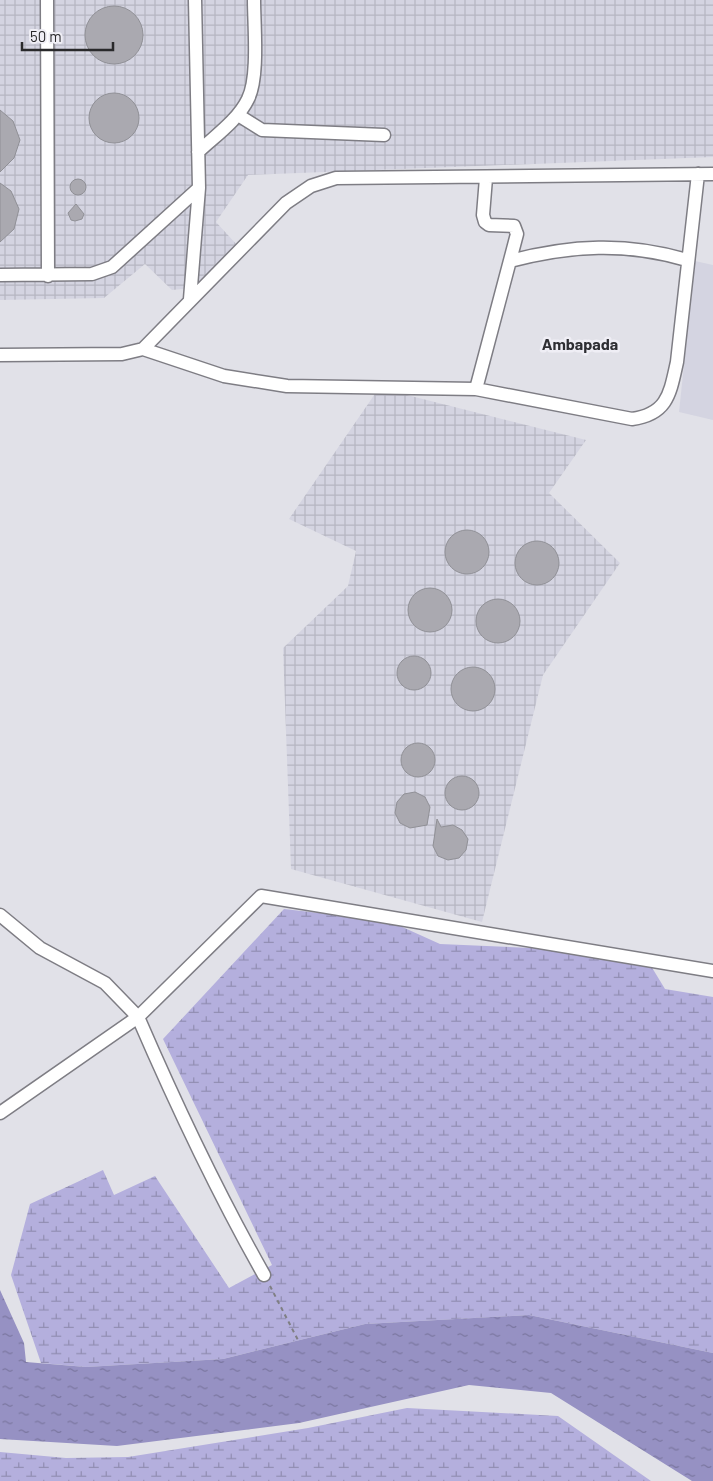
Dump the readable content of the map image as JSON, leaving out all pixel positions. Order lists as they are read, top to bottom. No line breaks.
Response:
{"districts":["Ambapada"],"scale_bar":"50 m"}
